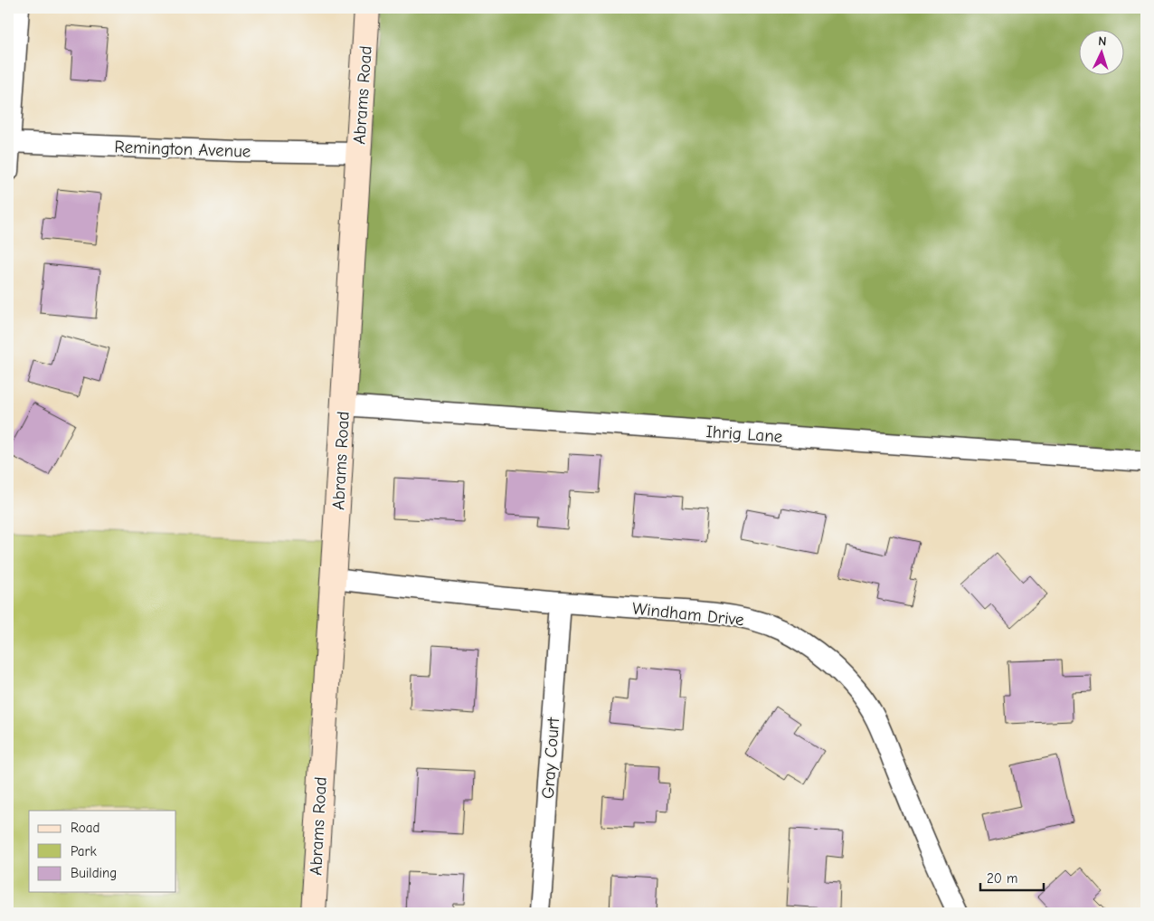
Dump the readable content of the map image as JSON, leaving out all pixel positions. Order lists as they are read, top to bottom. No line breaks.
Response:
{"streets":{"street":["Abrams Road","Remington Avenue","Ihrig Lane","Windham Drive","Gray Court"]},"crossings":[["Abrams Road","Remington Avenue"],["Abrams Road","Ihrig Lane"],["Abrams Road","Windham Drive"],["Windham Drive","Gray Court"]],"legend":["Road","Park","Building"],"scale_bar":"20 m","north":"top"}
